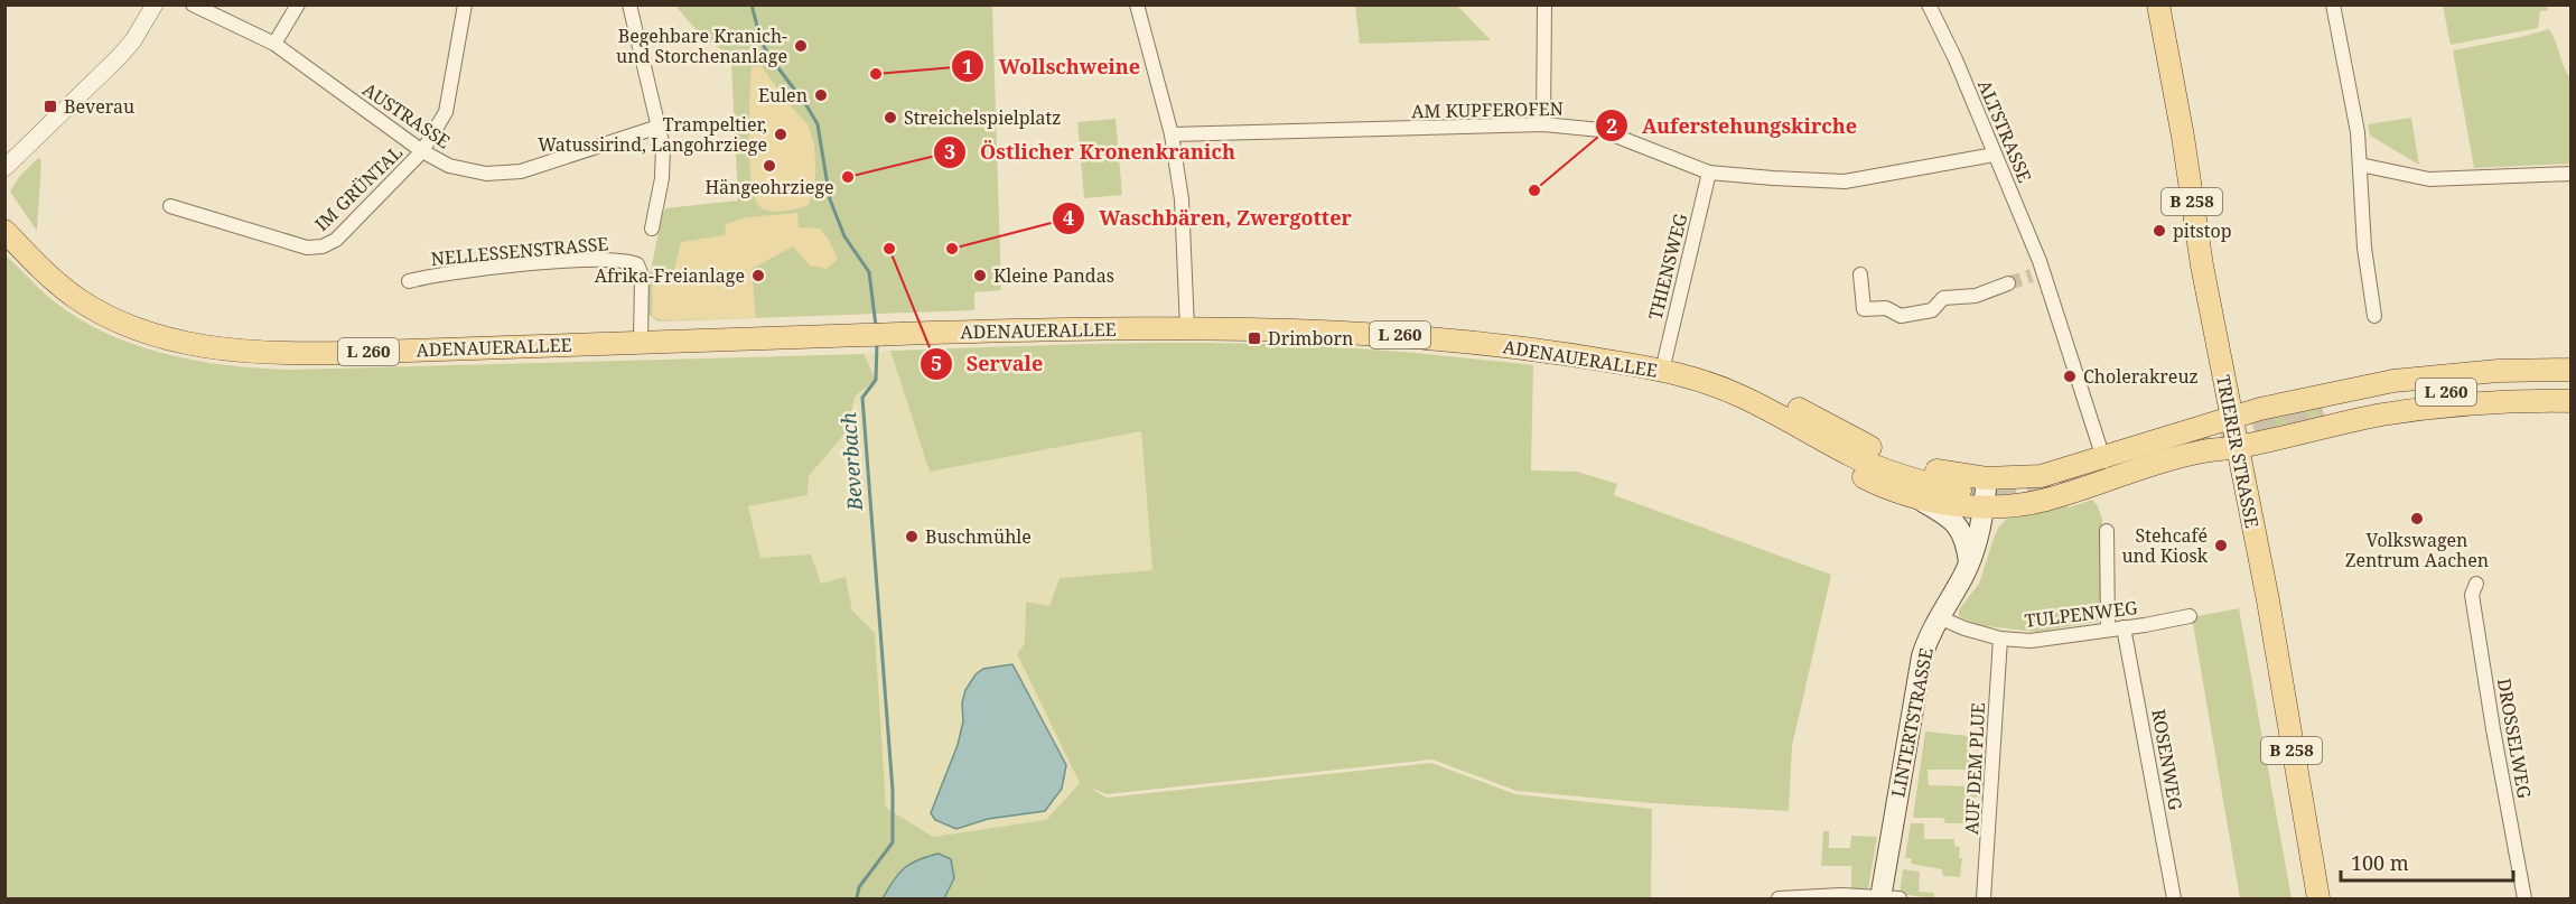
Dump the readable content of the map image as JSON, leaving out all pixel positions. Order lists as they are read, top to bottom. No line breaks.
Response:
{"streets":{"main road":["B 258","ADENAUERALLEE","L 260","TRIERER STRASSE","LINTERTSTRASSE"],"street":["AM KUPFEROFEN","AUSTRASSE","ALTSTRASSE","IM GRÜNTAL","NELLESSENSTRASSE","THIENSWEG","TULPENWEG","DROSSELWEG","ROSENWEG","AUF DEM PLUE"]},"crossings":[["AM KUPFEROFEN","ALTSTRASSE"],["AM KUPFEROFEN","THIENSWEG"],["AUSTRASSE","IM GRÜNTAL"],["NELLESSENSTRASSE","ADENAUERALLEE"],["THIENSWEG","ADENAUERALLEE"],["TULPENWEG","LINTERTSTRASSE"],["TULPENWEG","ROSENWEG"],["TULPENWEG","AUF DEM PLUE"]],"water":["Beverbach"],"places":{"other":["Begehbare Kranich- und Storchenanlage","Wollschweine","Eulen","Streichelspielplatz","Trampeltier, Watussirind, Langohrziege","Hängeohrziege","Östlicher Kronenkranich","Auferstehungskirche","pitstop","Servale","Waschbären, Zwergotter","Afrika-Freianlage","Kleine Pandas","Cholerakreuz","Volkswagen Zentrum Aachen","Buschmühle","Stehcafé und Kiosk"],"transit":["Beverau","Drimborn"]},"scale_bar":"100 m"}
